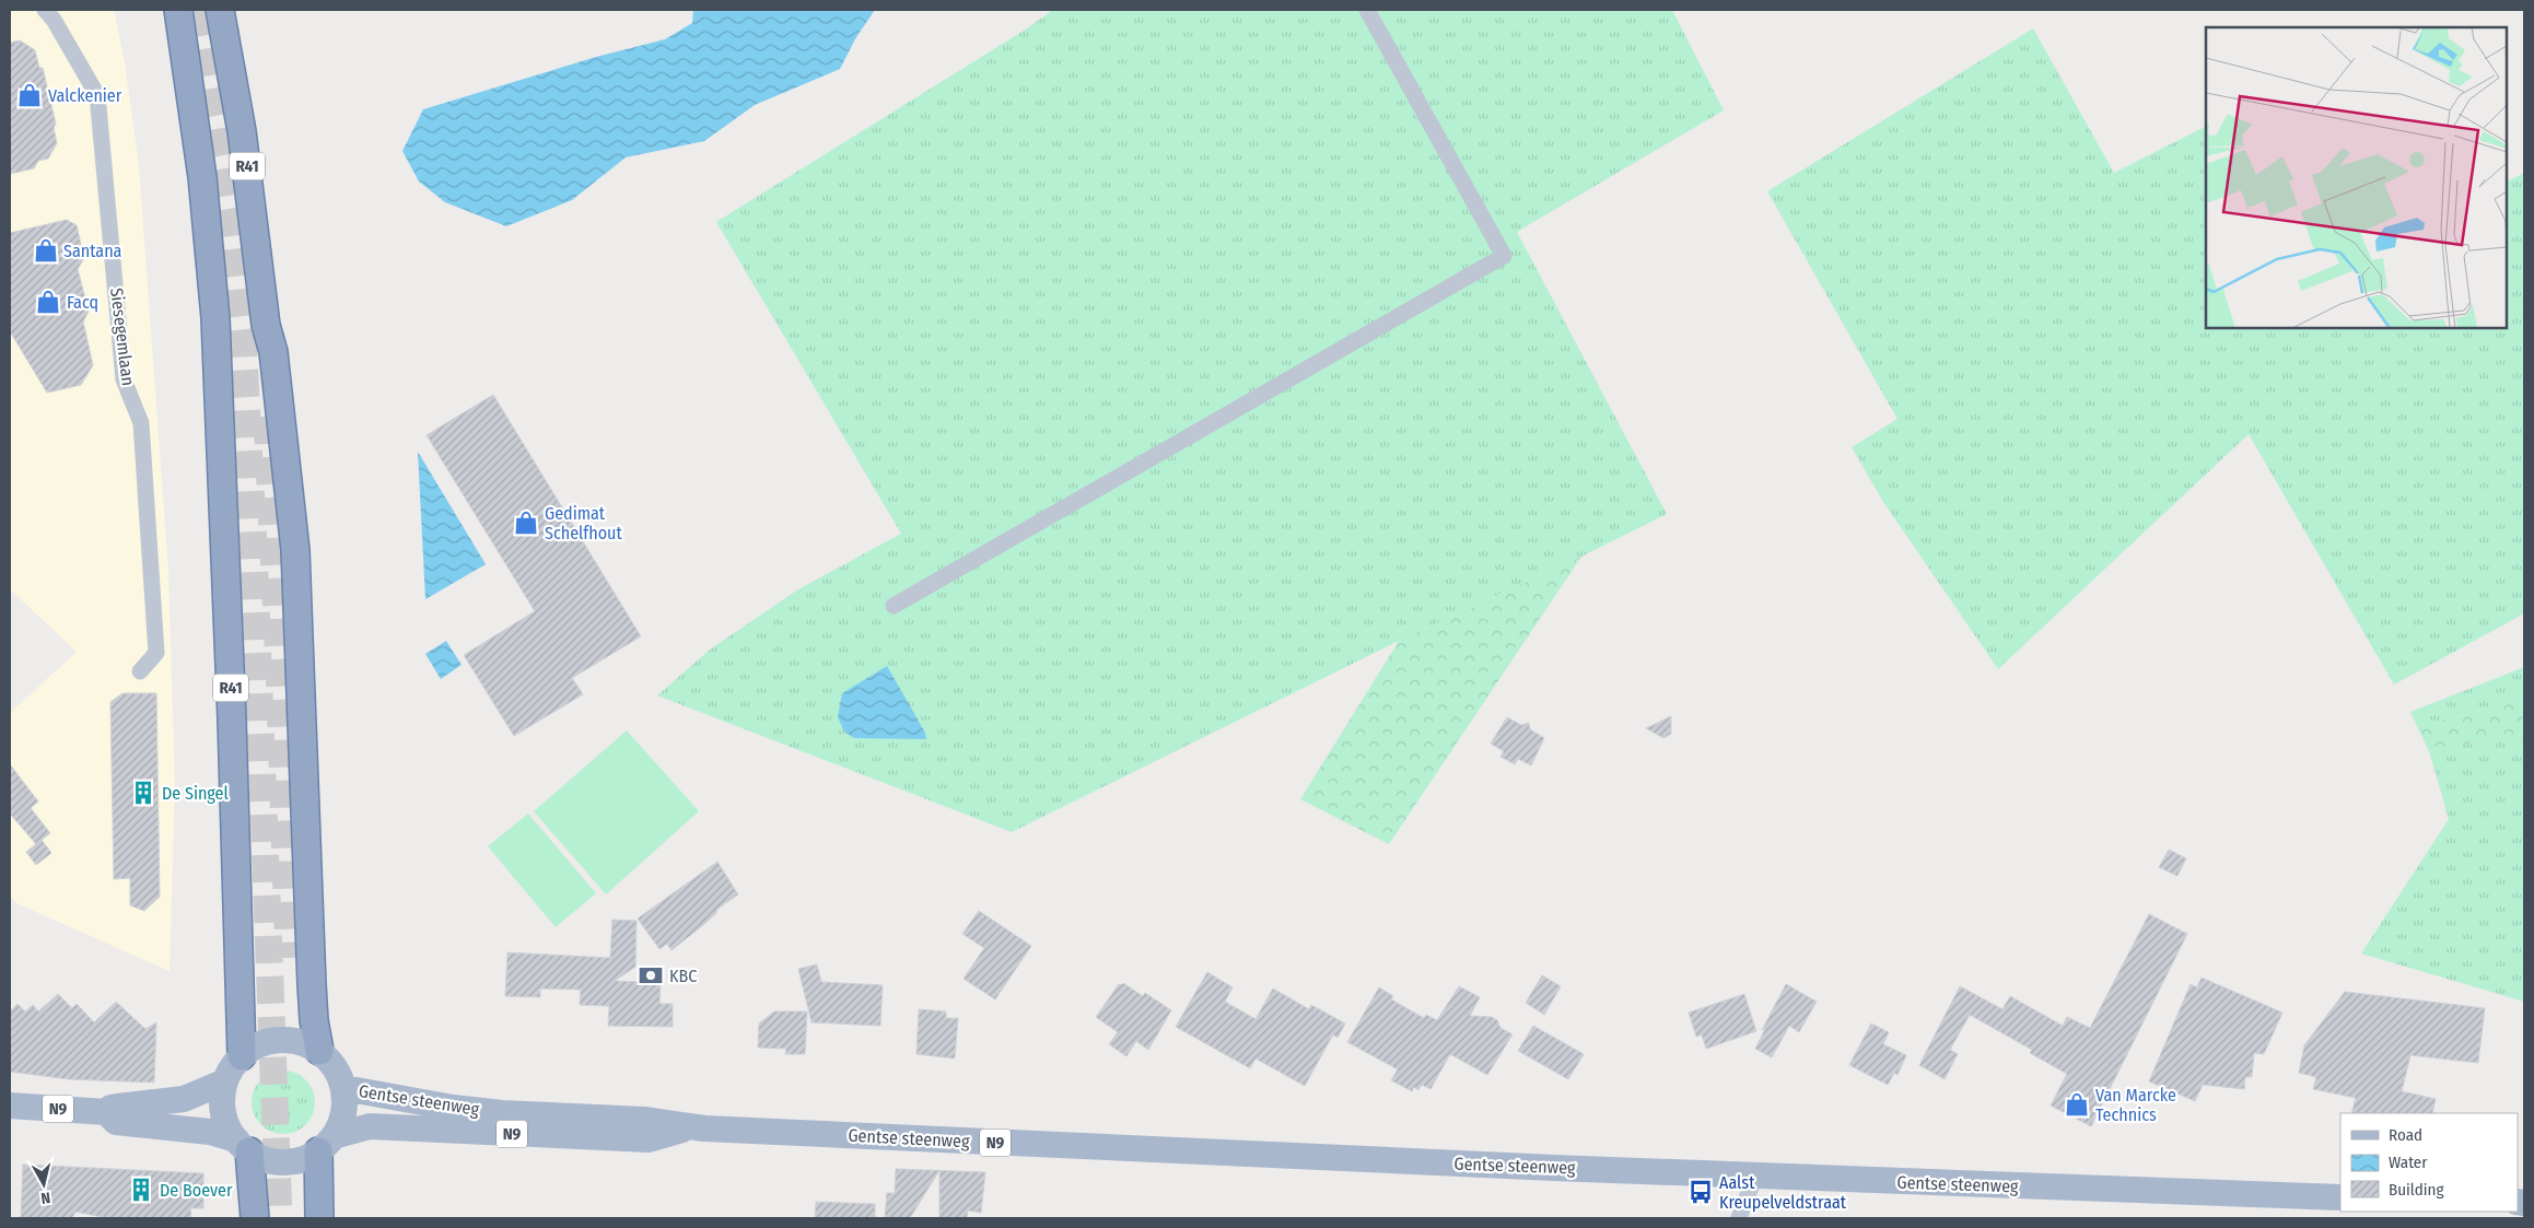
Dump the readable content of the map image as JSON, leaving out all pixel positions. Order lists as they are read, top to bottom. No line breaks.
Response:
{"streets":{"highway":["R41"],"main road":["Gentse steenweg","N9"],"street":["Siesegemlaan"]},"crossings":[["R41","Gentse steenweg"],["R41","N9"],["Gentse steenweg","N9"]],"places":{"shop":["Valckenier","Santana","Facq","Gedimat Schelfhout","Van Marcke Technics"],"building":["De Singel","De Boever"],"bank":["KBC"],"bus stop":["Aalst Kreupelveldstraat"]},"legend":["Road","Water","Building"],"north":"bottom"}
